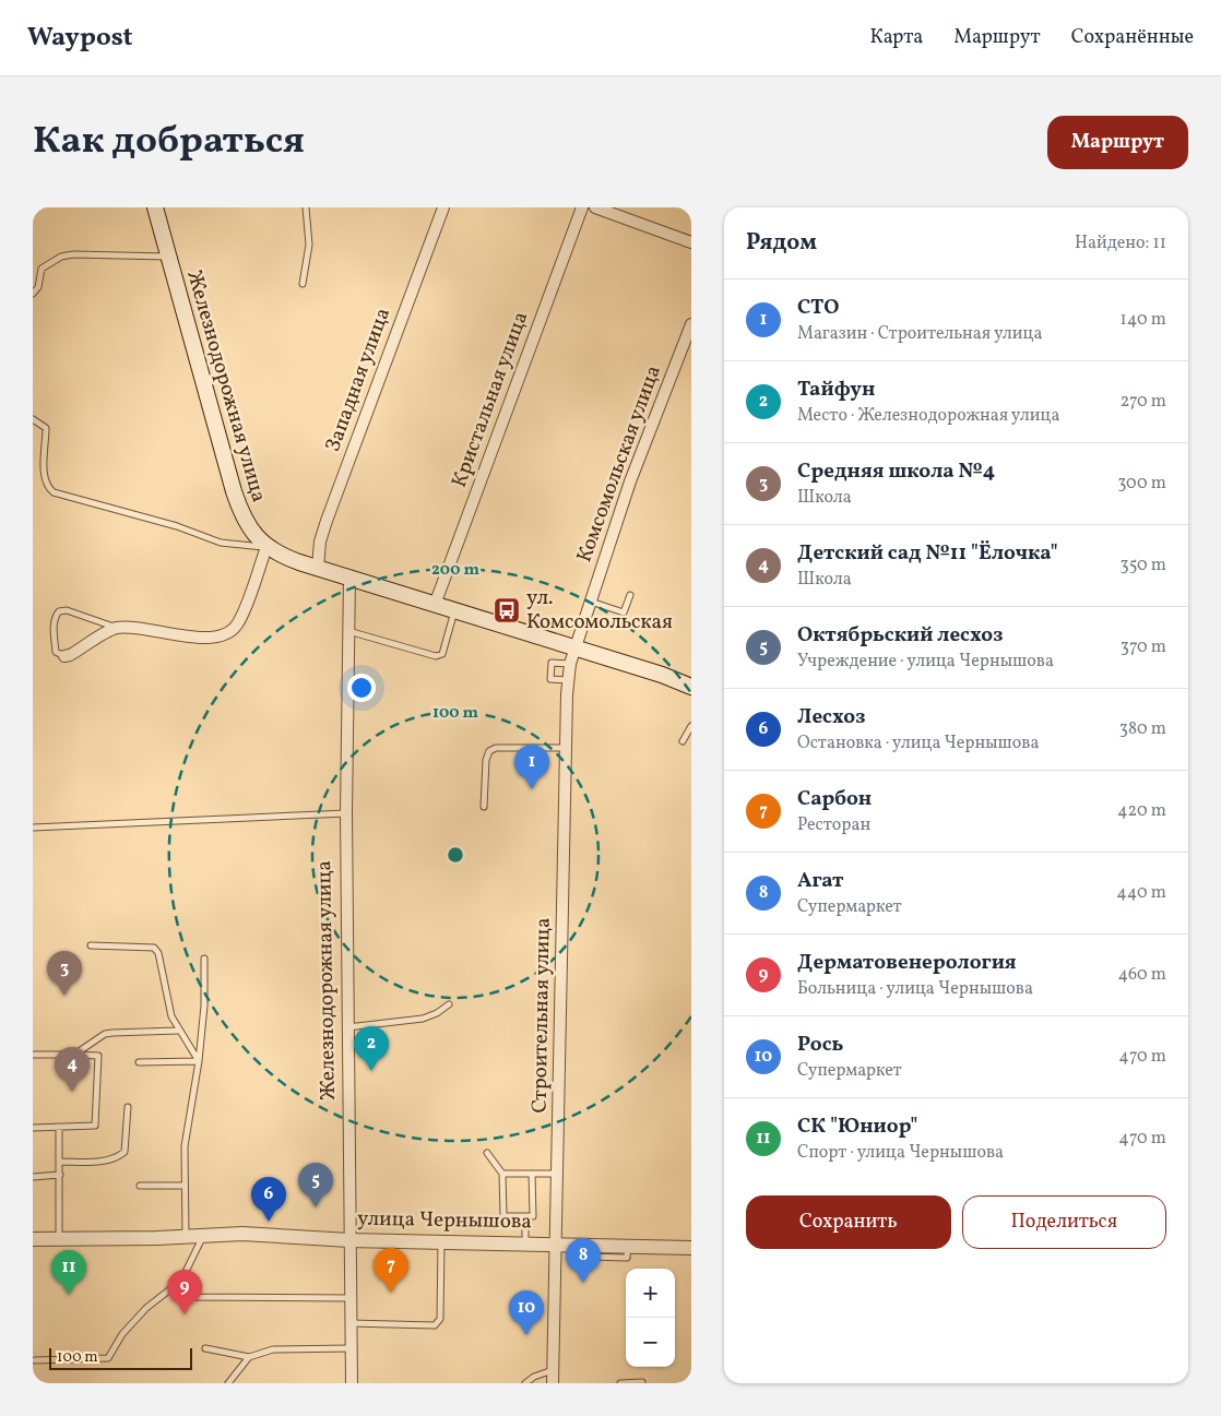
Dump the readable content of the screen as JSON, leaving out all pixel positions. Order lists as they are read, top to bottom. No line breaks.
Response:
{"streets":{"main road":["Железнодорожная улица"],"street":["Западная улица","Кристальная улица","Комсомольская улица","Строительная улица","улица Чернышова"]},"crossings":[["Западная улица","Железнодорожная улица"],["Железнодорожная улица","Кристальная улица"],["Железнодорожная улица","Комсомольская улица"],["Железнодорожная улица","Строительная улица"],["Железнодорожная улица","улица Чернышова"],["Комсомольская улица","Строительная улица"],["Строительная улица","улица Чернышова"]],"places":{"bus stop":["ул. Комсомольская"]},"scale_bar":"100 m","page":{"header":"Waypost","nav":["Карта","Маршрут","Сохранённые"],"title":"Как добраться","buttons":["Маршрут",["Сохранить","Поделиться"]],"heading":["Рядом","Найдено: 11"],"list":[{"mark":"1","name":"СТО","note":"Магазин · Строительная улица","value":"140 m"},{"mark":"2","name":"Тайфун","note":"Место · Железнодорожная улица","value":"270 m"},{"mark":"3","name":"Средняя школа №4","note":"Школа","value":"300 m"},{"mark":"4","name":"Детский сад №11 \"Ёлочка\"","note":"Школа","value":"350 m"},{"mark":"5","name":"Октябрьский лесхоз","note":"Учреждение · улица Чернышова","value":"370 m"},{"mark":"6","name":"Лесхоз","note":"Остановка · улица Чернышова","value":"380 m"},{"mark":"7","name":"Сарбон","note":"Ресторан","value":"420 m"},{"mark":"8","name":"Агат","note":"Супермаркет","value":"440 m"},{"mark":"9","name":"Дерматовенерология","note":"Больница · улица Чернышова","value":"460 m"},{"mark":"10","name":"Рось","note":"Супермаркет","value":"470 m"},{"mark":"11","name":"СК \"Юниор\"","note":"Спорт · улица Чернышова","value":"470 m"}],"pins":["1","3","2","4","5","6","8","7","11","9","10"],"map_buttons":["+","−"],"scale":"100 m"},"rings":["200 m","100 m"]}
